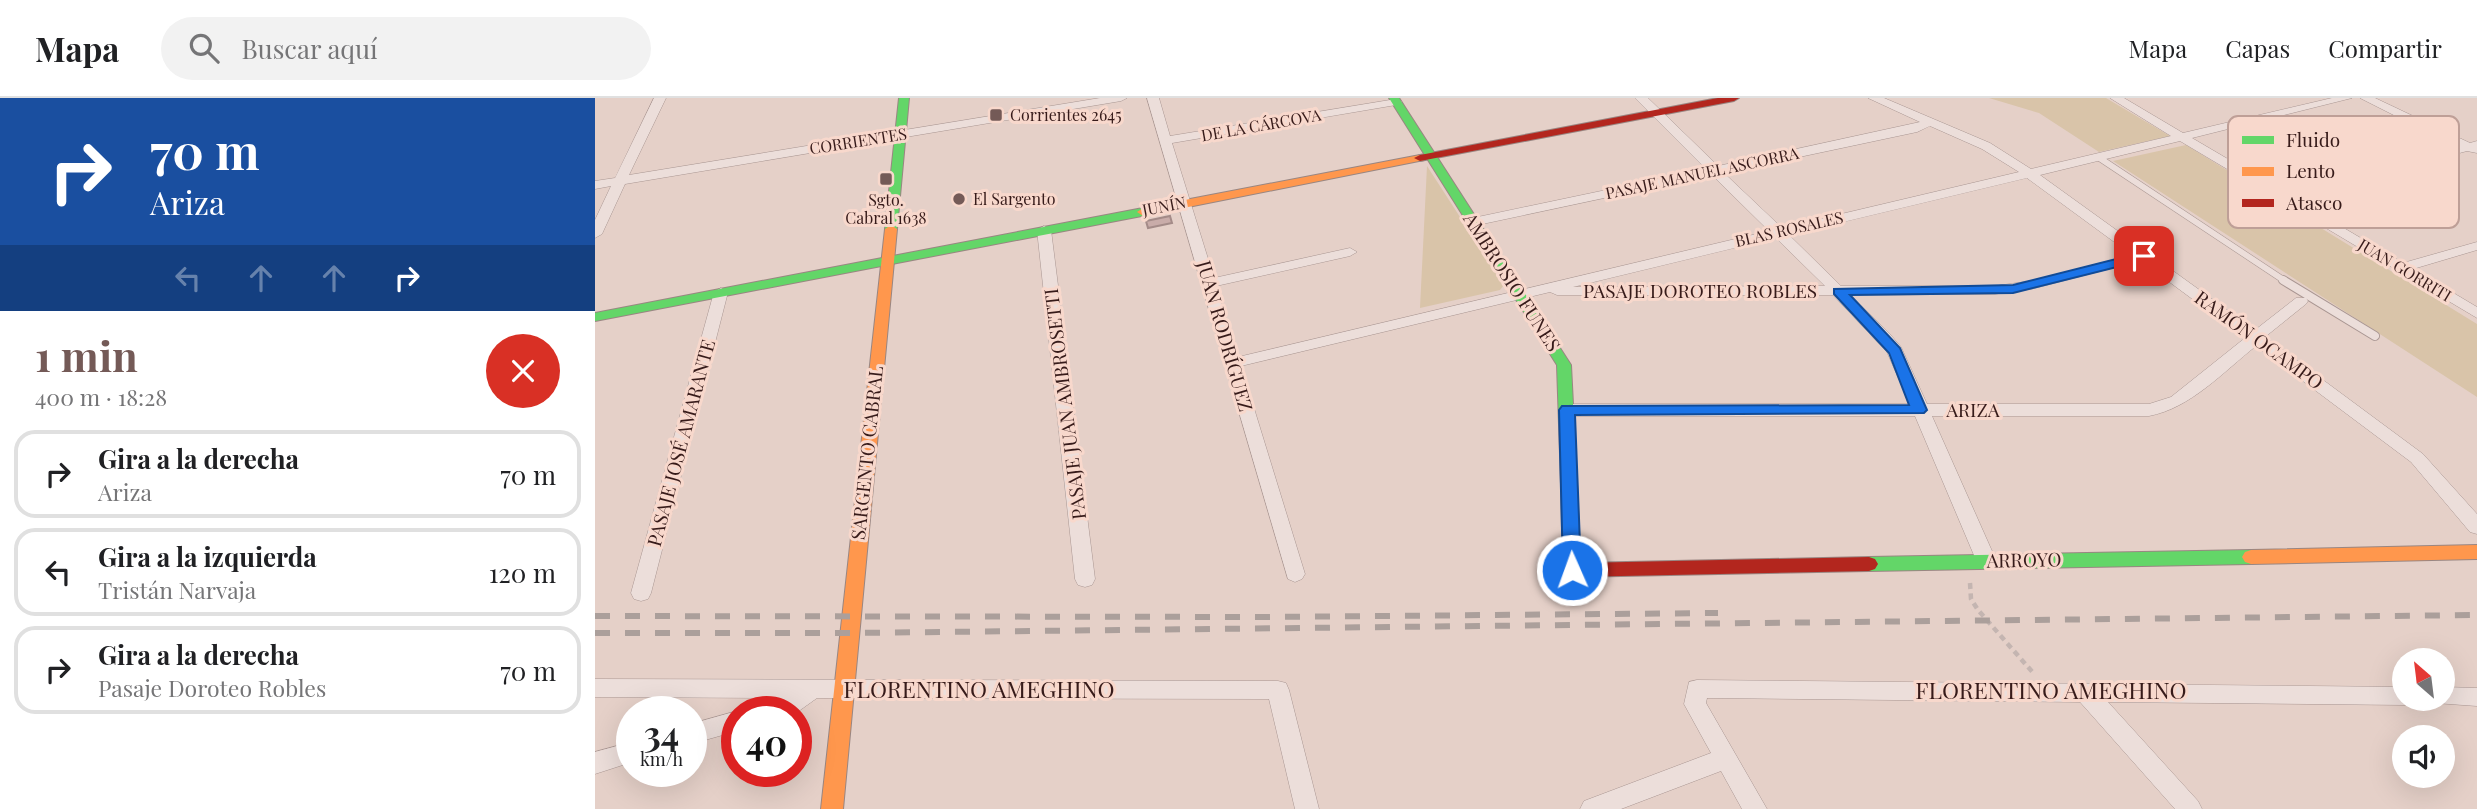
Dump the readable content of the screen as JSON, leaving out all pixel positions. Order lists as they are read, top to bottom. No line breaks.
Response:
{"streets":{"street":["DE LA CÁRCOVA","CORRIENTES","PASAJE MANUEL ASCORRA","JUNÍN","BLAS ROSALES","JUAN GORRITI","AMBROSIO FUNES","PASAJE DOROTEO ROBLES","JUAN RODRÍGUEZ","RAMÓN OCAMPO","PASAJE JUAN AMBROSETTI","ARIZA","PASAJE JOSÉ AMARANTE","SARGENTO CABRAL","ARROYO","FLORENTINO AMEGHINO"]},"crossings":[["DE LA CÁRCOVA","AMBROSIO FUNES"],["DE LA CÁRCOVA","JUAN RODRÍGUEZ"],["CORRIENTES","SARGENTO CABRAL"],["PASAJE MANUEL ASCORRA","AMBROSIO FUNES"],["PASAJE MANUEL ASCORRA","RAMÓN OCAMPO"],["JUNÍN","AMBROSIO FUNES"],["JUNÍN","JUAN RODRÍGUEZ"],["JUNÍN","PASAJE JUAN AMBROSETTI"],["JUNÍN","PASAJE JOSÉ AMARANTE"],["JUNÍN","SARGENTO CABRAL"],["BLAS ROSALES","JUAN GORRITI"],["BLAS ROSALES","AMBROSIO FUNES"],["BLAS ROSALES","PASAJE DOROTEO ROBLES"],["BLAS ROSALES","JUAN RODRÍGUEZ"],["BLAS ROSALES","RAMÓN OCAMPO"],["AMBROSIO FUNES","ARIZA"],["AMBROSIO FUNES","ARROYO"],["PASAJE DOROTEO ROBLES","RAMÓN OCAMPO"],["RAMÓN OCAMPO","ARIZA"],["SARGENTO CABRAL","FLORENTINO AMEGHINO"]],"places":{"transit":["Corrientes 2645","Sgto. Cabral 1638"],"other":["El Sargento"]},"legend":["Fluido","Lento","Atasco"],"north":"top left","page":{"header":"Mapa","search":"Buscar aquí","nav":["Mapa","Capas","Compartir"],"turn":["70 m","Ariza"],"heading":["1 min","400 m · 18:28"],"list":[{"name":"Gira a la derecha","note":"Ariza","value":"70 m"},{"name":"Gira a la izquierda","note":"Tristán Narvaja","value":"120 m"},{"name":"Gira a la derecha","note":"Pasaje Doroteo Robles","value":"70 m"}],"speed":"34 km/h","limit":"40"}}
